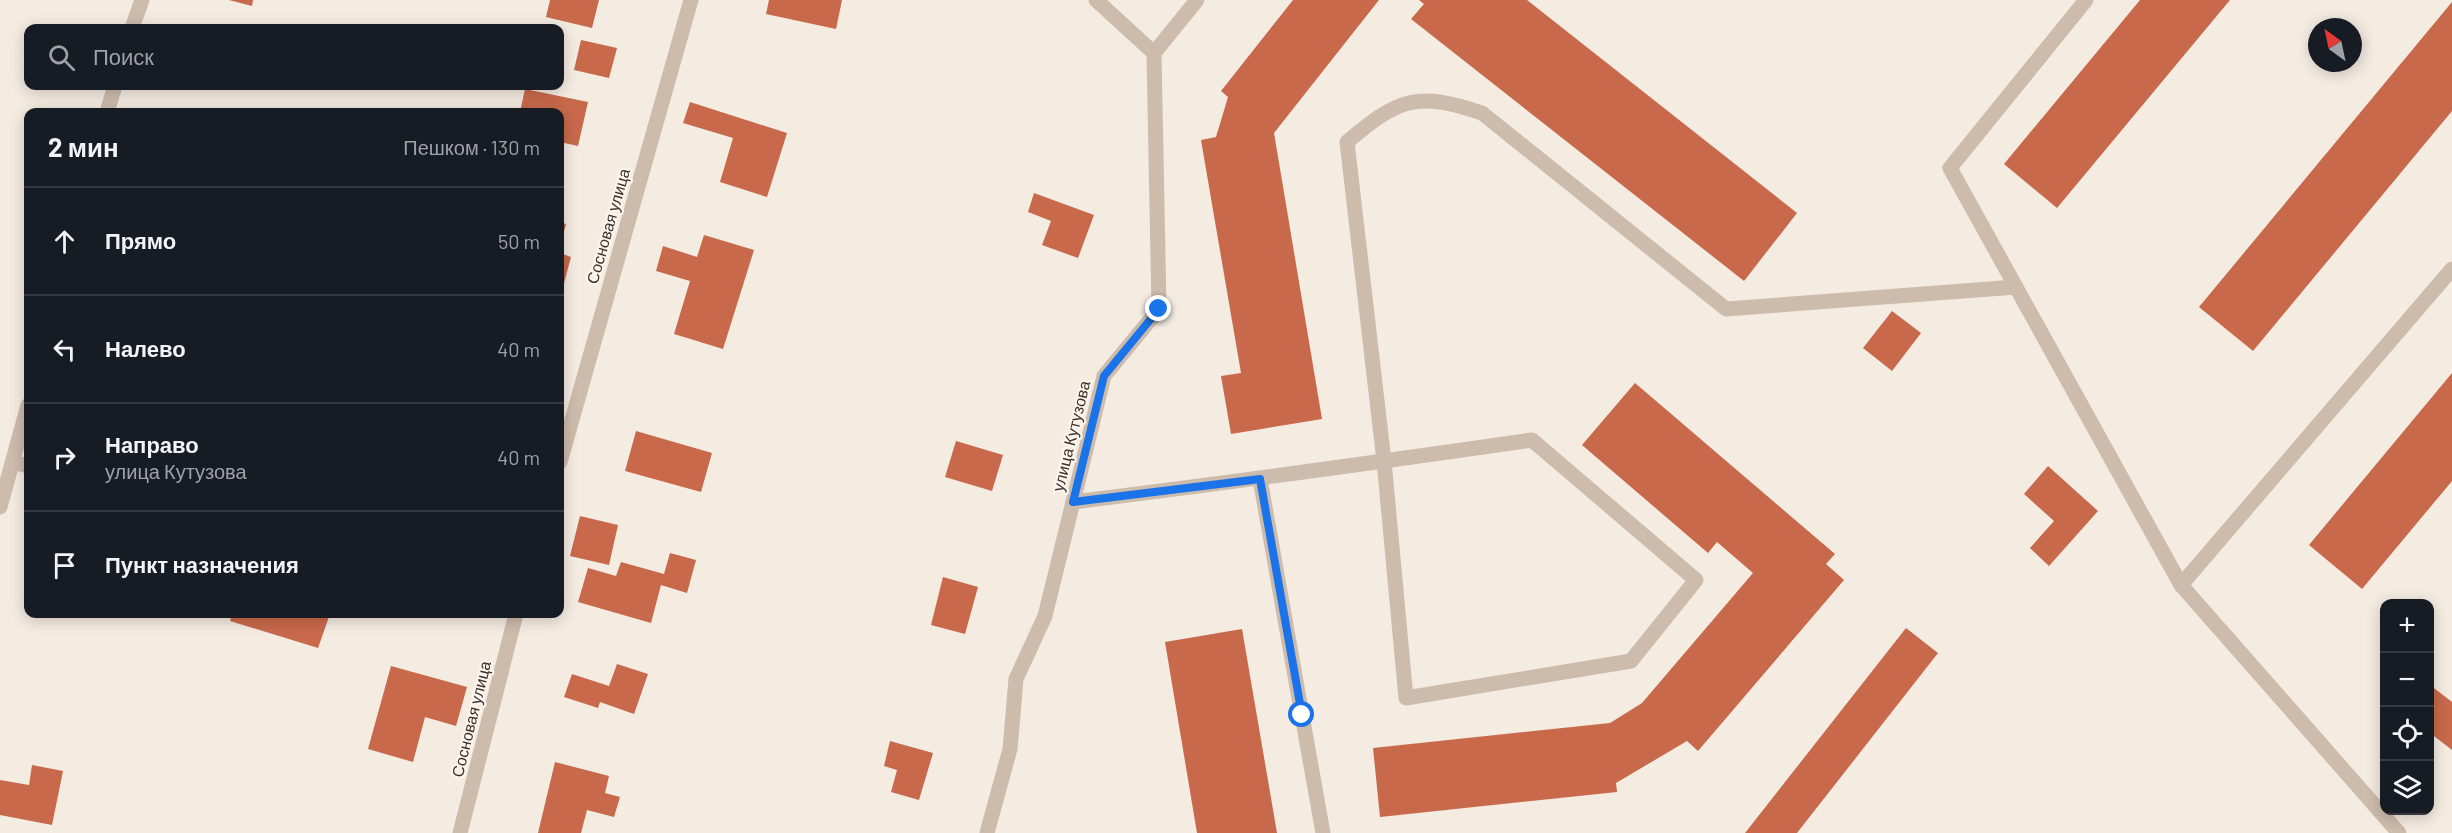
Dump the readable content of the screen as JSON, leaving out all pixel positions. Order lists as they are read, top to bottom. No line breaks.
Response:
{"streets":{"street":["Сосновая улица","улица Кутузова"]},"north":"top left","page":{"search":"Поиск","heading":["2 мин","Пешком · 130 m"],"list":[["Прямо","50 m"],["Налево","40 m"],["Направо","улица Кутузова","40 m"],"Пункт назначения"],"map_buttons":["+","−"]}}
